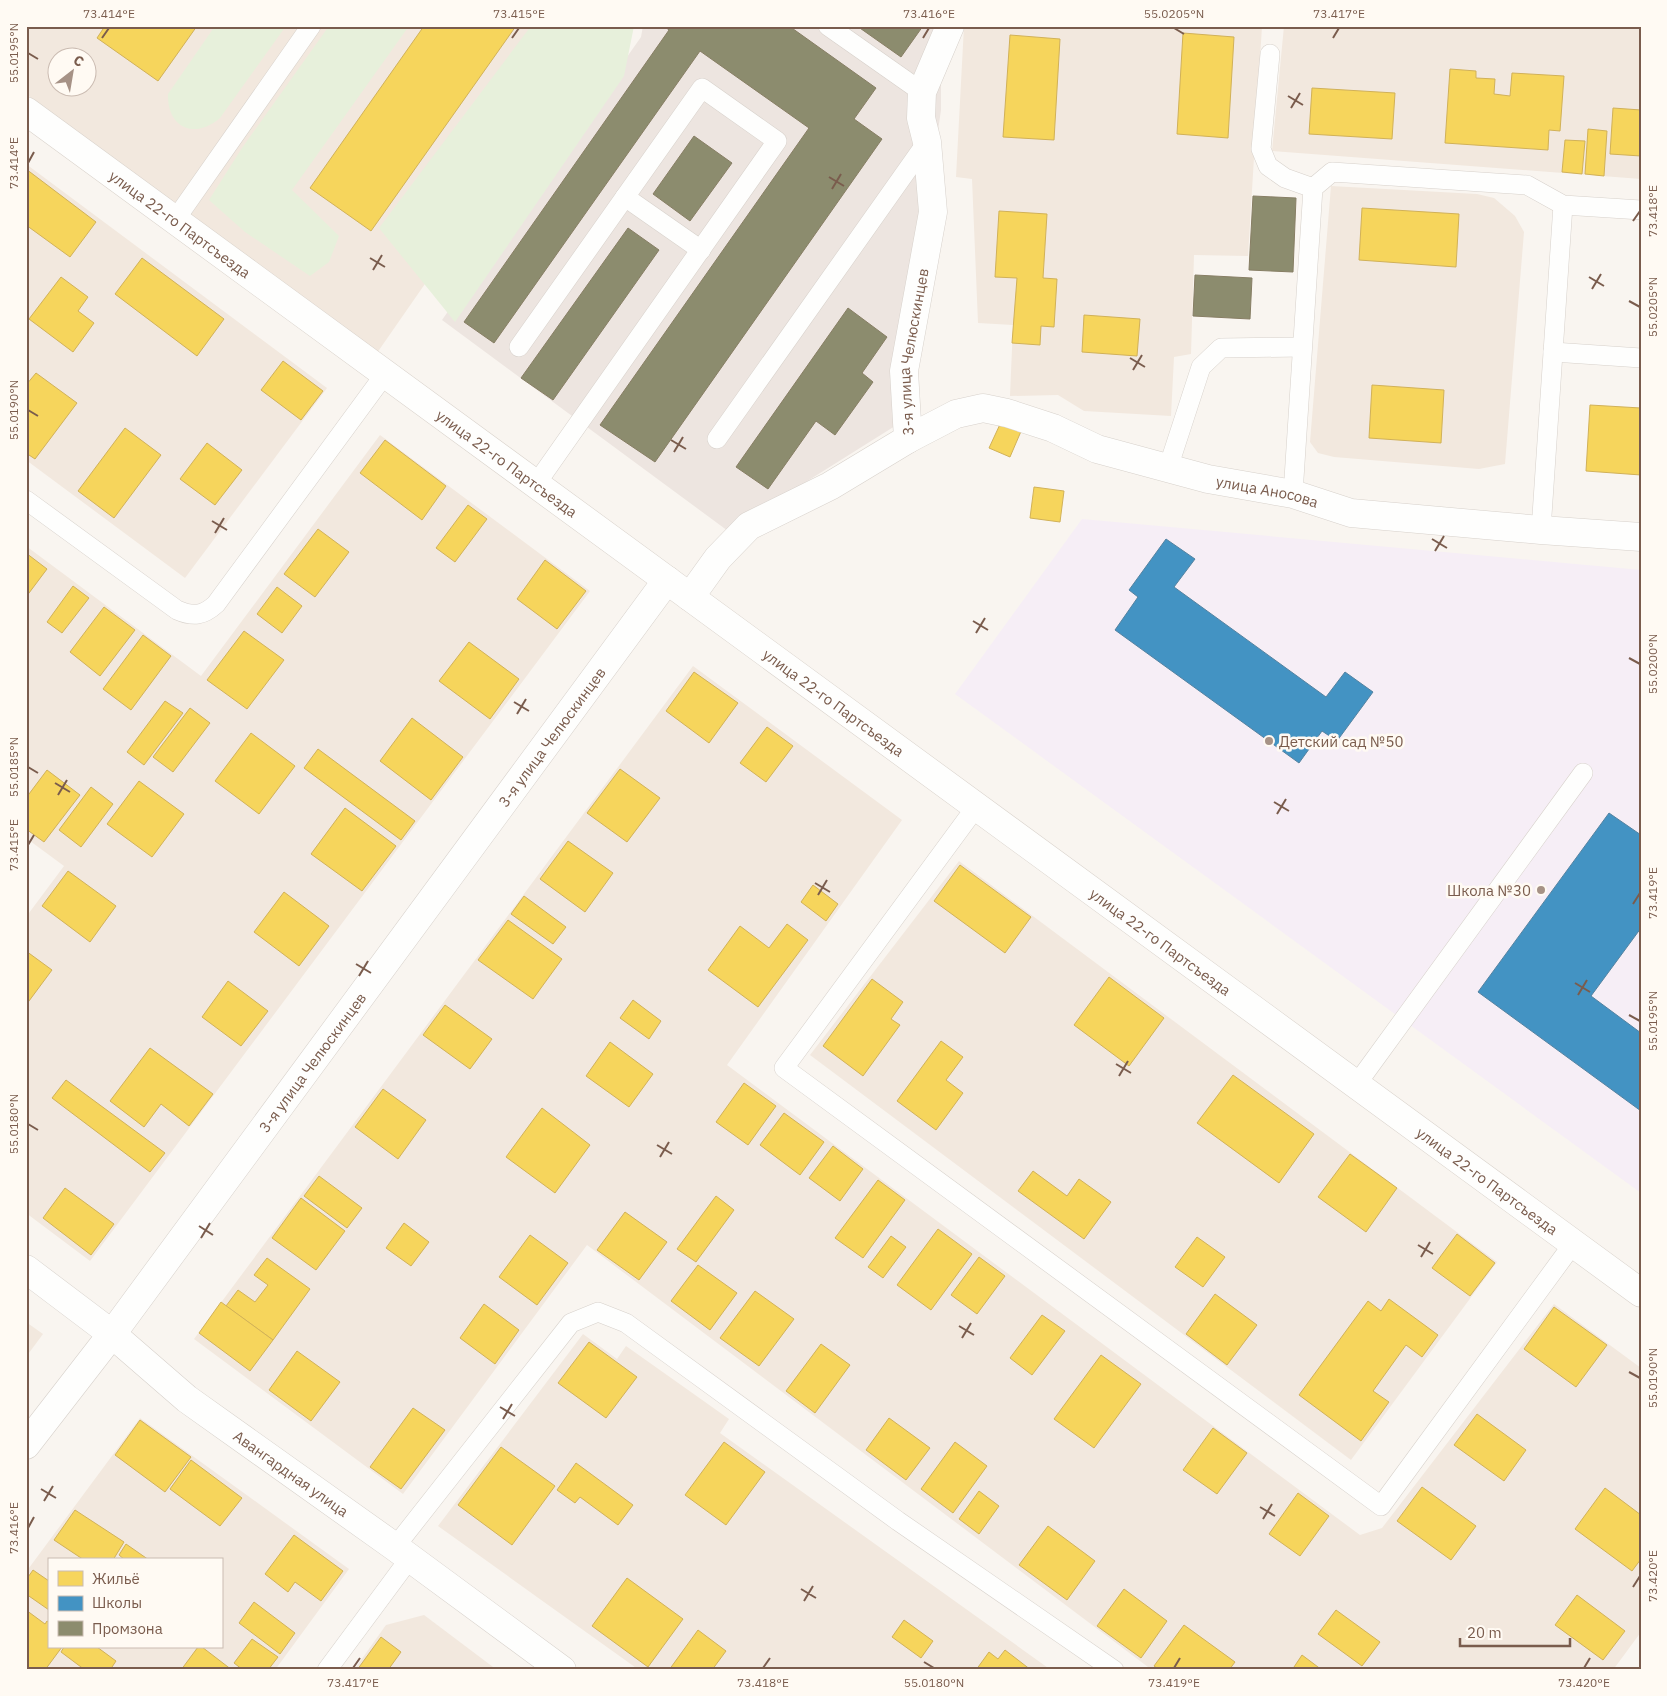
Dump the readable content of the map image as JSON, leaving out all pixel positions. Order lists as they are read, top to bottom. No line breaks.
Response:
{"streets":{"street":["улица 22-го Партсъезда","3-я улица Челюскинцев","улица Аносова","Авангардная улица"]},"crossings":[["улица 22-го Партсъезда","3-я улица Челюскинцев"],["3-я улица Челюскинцев","улица Аносова"],["3-я улица Челюскинцев","Авангардная улица"]],"places":["Детский сад №50","Школа №30"],"legend":["Жильё","Школы","Промзона"],"scale_bar":"20 m","north":"top right","coordinates":["73.414°E","73.415°E","73.416°E","55.0205°N","73.417°E","55.0195°N","73.418°E","55.0190°N","55.0200°N","55.0185°N","73.419°E","55.0180°N","73.420°E"]}
